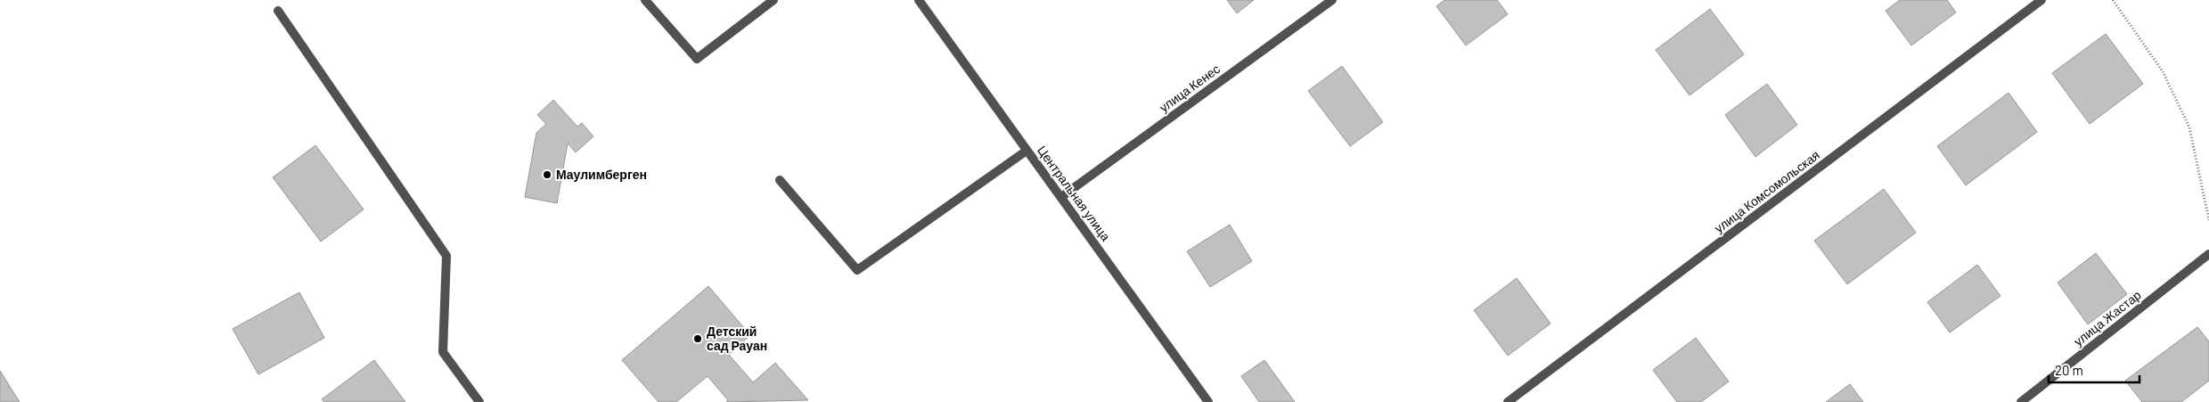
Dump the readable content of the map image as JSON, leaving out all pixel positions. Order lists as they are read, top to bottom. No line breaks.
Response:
{"streets":{"street":["улица Кенес","улица Комсомольская","Центральная улица","улица Жастар"]},"crossings":[["улица Кенес","Центральная улица"]],"places":["Маулимберген","Детский сад Рауан"],"scale_bar":"20 m"}
